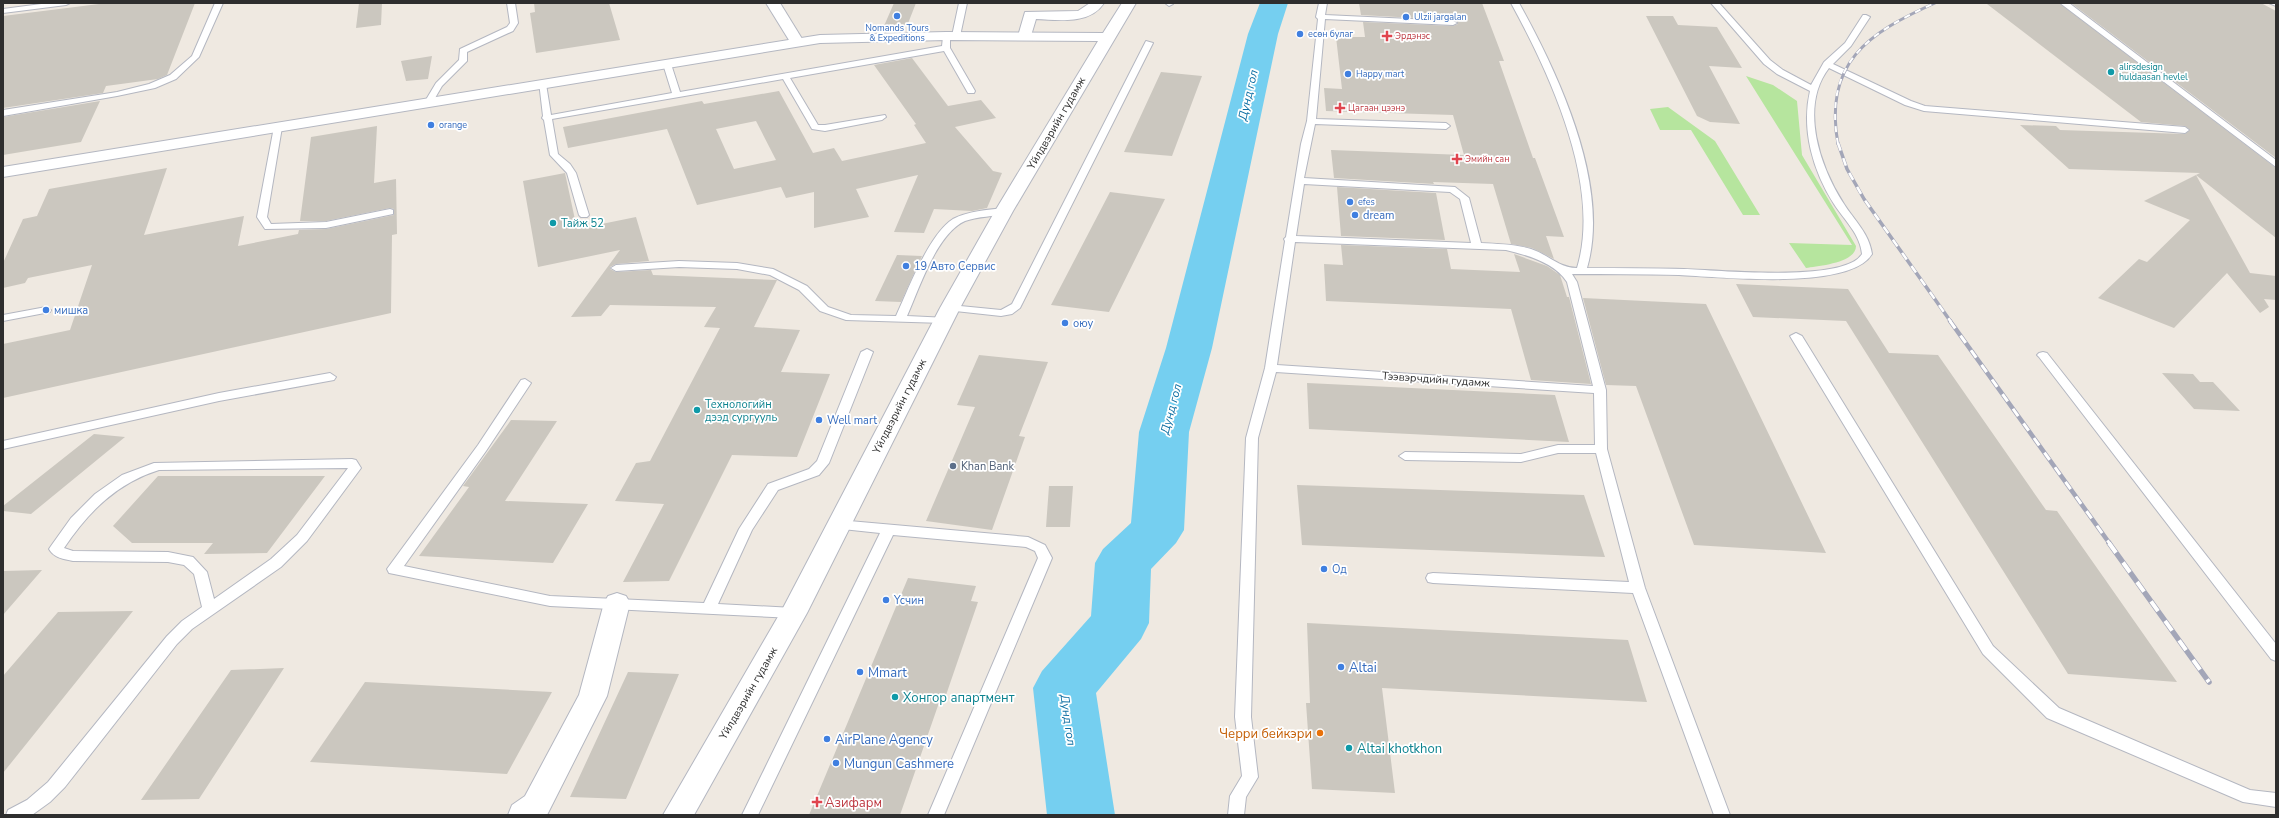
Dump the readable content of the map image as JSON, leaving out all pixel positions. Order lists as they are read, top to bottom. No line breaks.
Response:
{"streets":{"main road":["Yйлдвэрийн гудамж"],"lane":["Тээвэрчдийн гудамж"]},"water":["Дунд гол"],"places":{"other":["Nomands Tours & Expeditions","Ulzii jargalan","есөн булаг","alirsdesign huldaasan hevlel","Happy mart","orange","efes","dream","Тайж 52","19 Авто Сервис","мишка","оюу","Технологийн дээд сургууль","Well mart","Khan Bank","Од","Үсчин","Altai","Mmart","Хонгор апартмент","Черри бейкэри","AirPlane Agency","Altai khotkhon","Mungun Cashmere"],"health":["Эрдэнэс","Цагаан цээнэ","Эмийн сан","Азифарм"]}}
